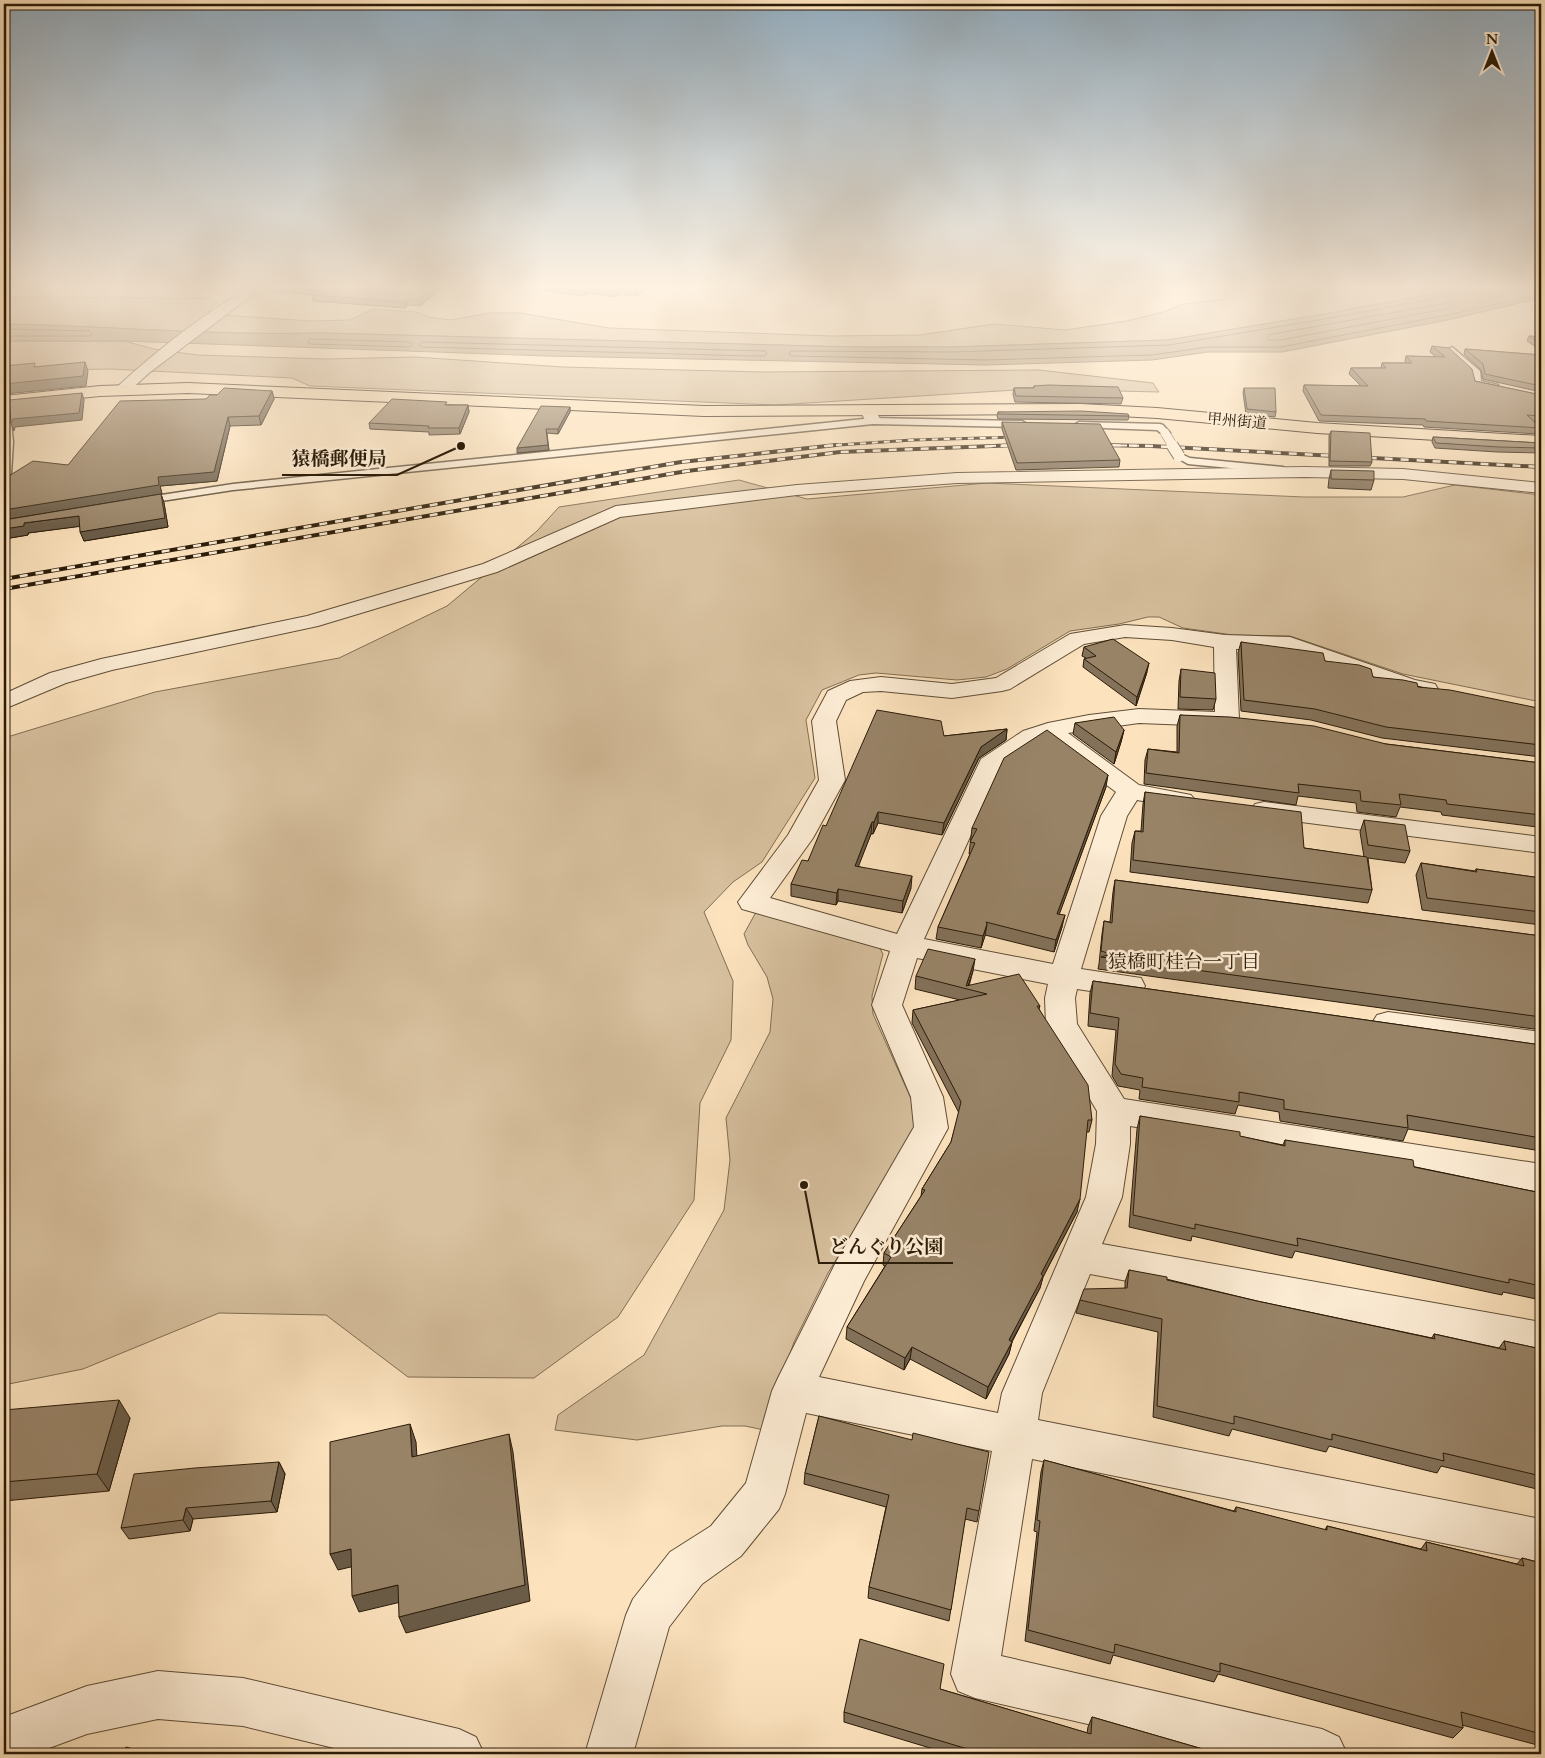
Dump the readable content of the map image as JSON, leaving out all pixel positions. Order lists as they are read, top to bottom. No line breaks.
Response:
{"streets":{"highway":["甲州街道"]},"districts":["猿橋町桂台一丁目"],"places":["猿橋郵便局","どんぐり公園"],"north":"top"}
